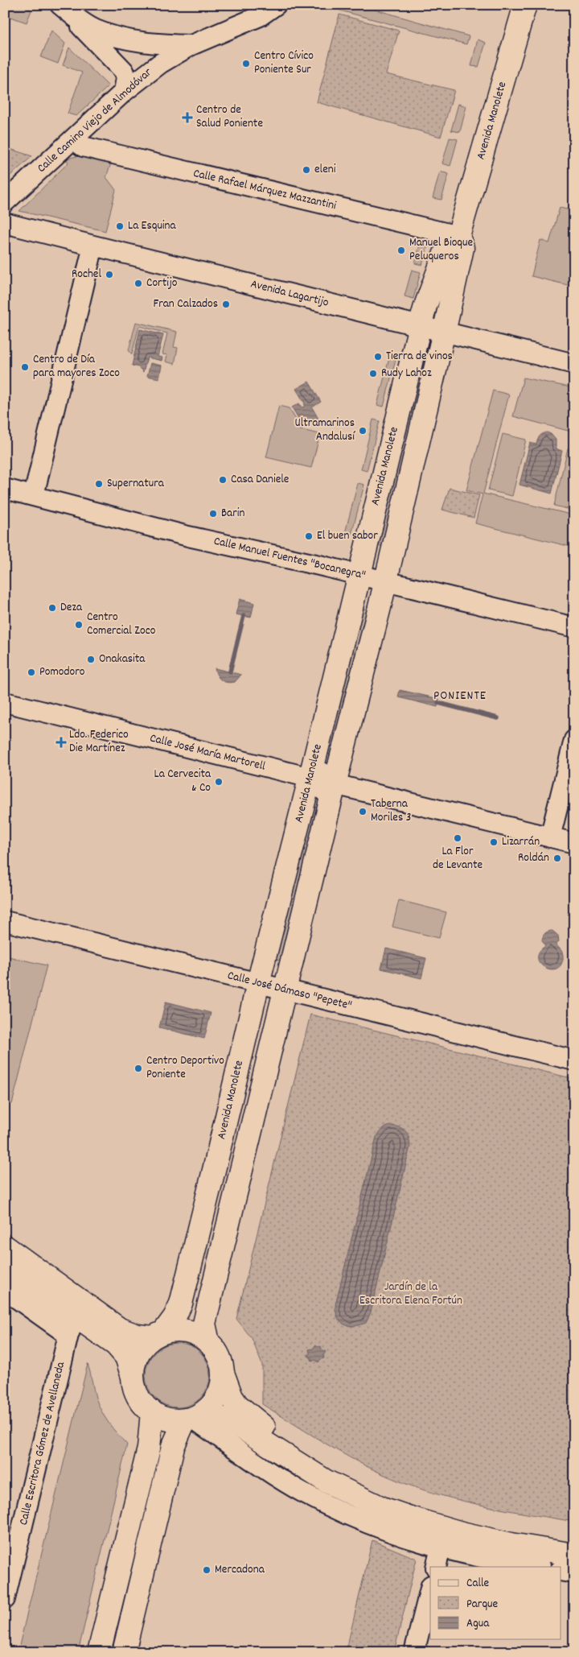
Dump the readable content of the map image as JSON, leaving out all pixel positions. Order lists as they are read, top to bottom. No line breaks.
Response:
{"streets":{"main road":["Avenida Manolete"],"street":["Calle Camino Viejo de Almodóvar","Calle Rafael Márquez Mazzantini","Avenida Lagartijo","Calle Manuel Fuentes \"Bocanegra\"","Calle José María Martorell","Calle José Dámaso \"Pepete\"","Calle Escritora Gómez de Avellaneda"]},"crossings":[["Calle Camino Viejo de Almodóvar","Calle Rafael Márquez Mazzantini"],["Avenida Manolete","Calle Rafael Márquez Mazzantini"],["Avenida Manolete","Avenida Lagartijo"],["Avenida Manolete","Calle Manuel Fuentes \"Bocanegra\""],["Avenida Manolete","Calle José María Martorell"],["Avenida Manolete","Calle José Dámaso \"Pepete\""]],"districts":["PONIENTE"],"parks":["Jardín de la Escritora Elena Fortún"],"places":{"other":["Centro Cívico Poniente Sur","eleni","La Esquina","Manuel Bioque Peluqueros","Rochel","Cortijo","Fran Calzados","Tierra de vinos","Centro de Día para mayores Zoco","Rudy Lahoz","Ultramarinos Andalusí","Casa Daniele","Supernatura","Barin","El buen sabor","Deza","Centro Comercial Zoco","Onakasita","Pomodoro","La Cervecita & Co","Taberna Moriles 3","La Flor de Levante","Lizarrán","Roldán","Centro Deportivo Poniente","Mercadona"],"health":["Centro de Salud Poniente","Ldo. Federico Die Martínez"]},"legend":["Calle","Parque","Agua"]}
